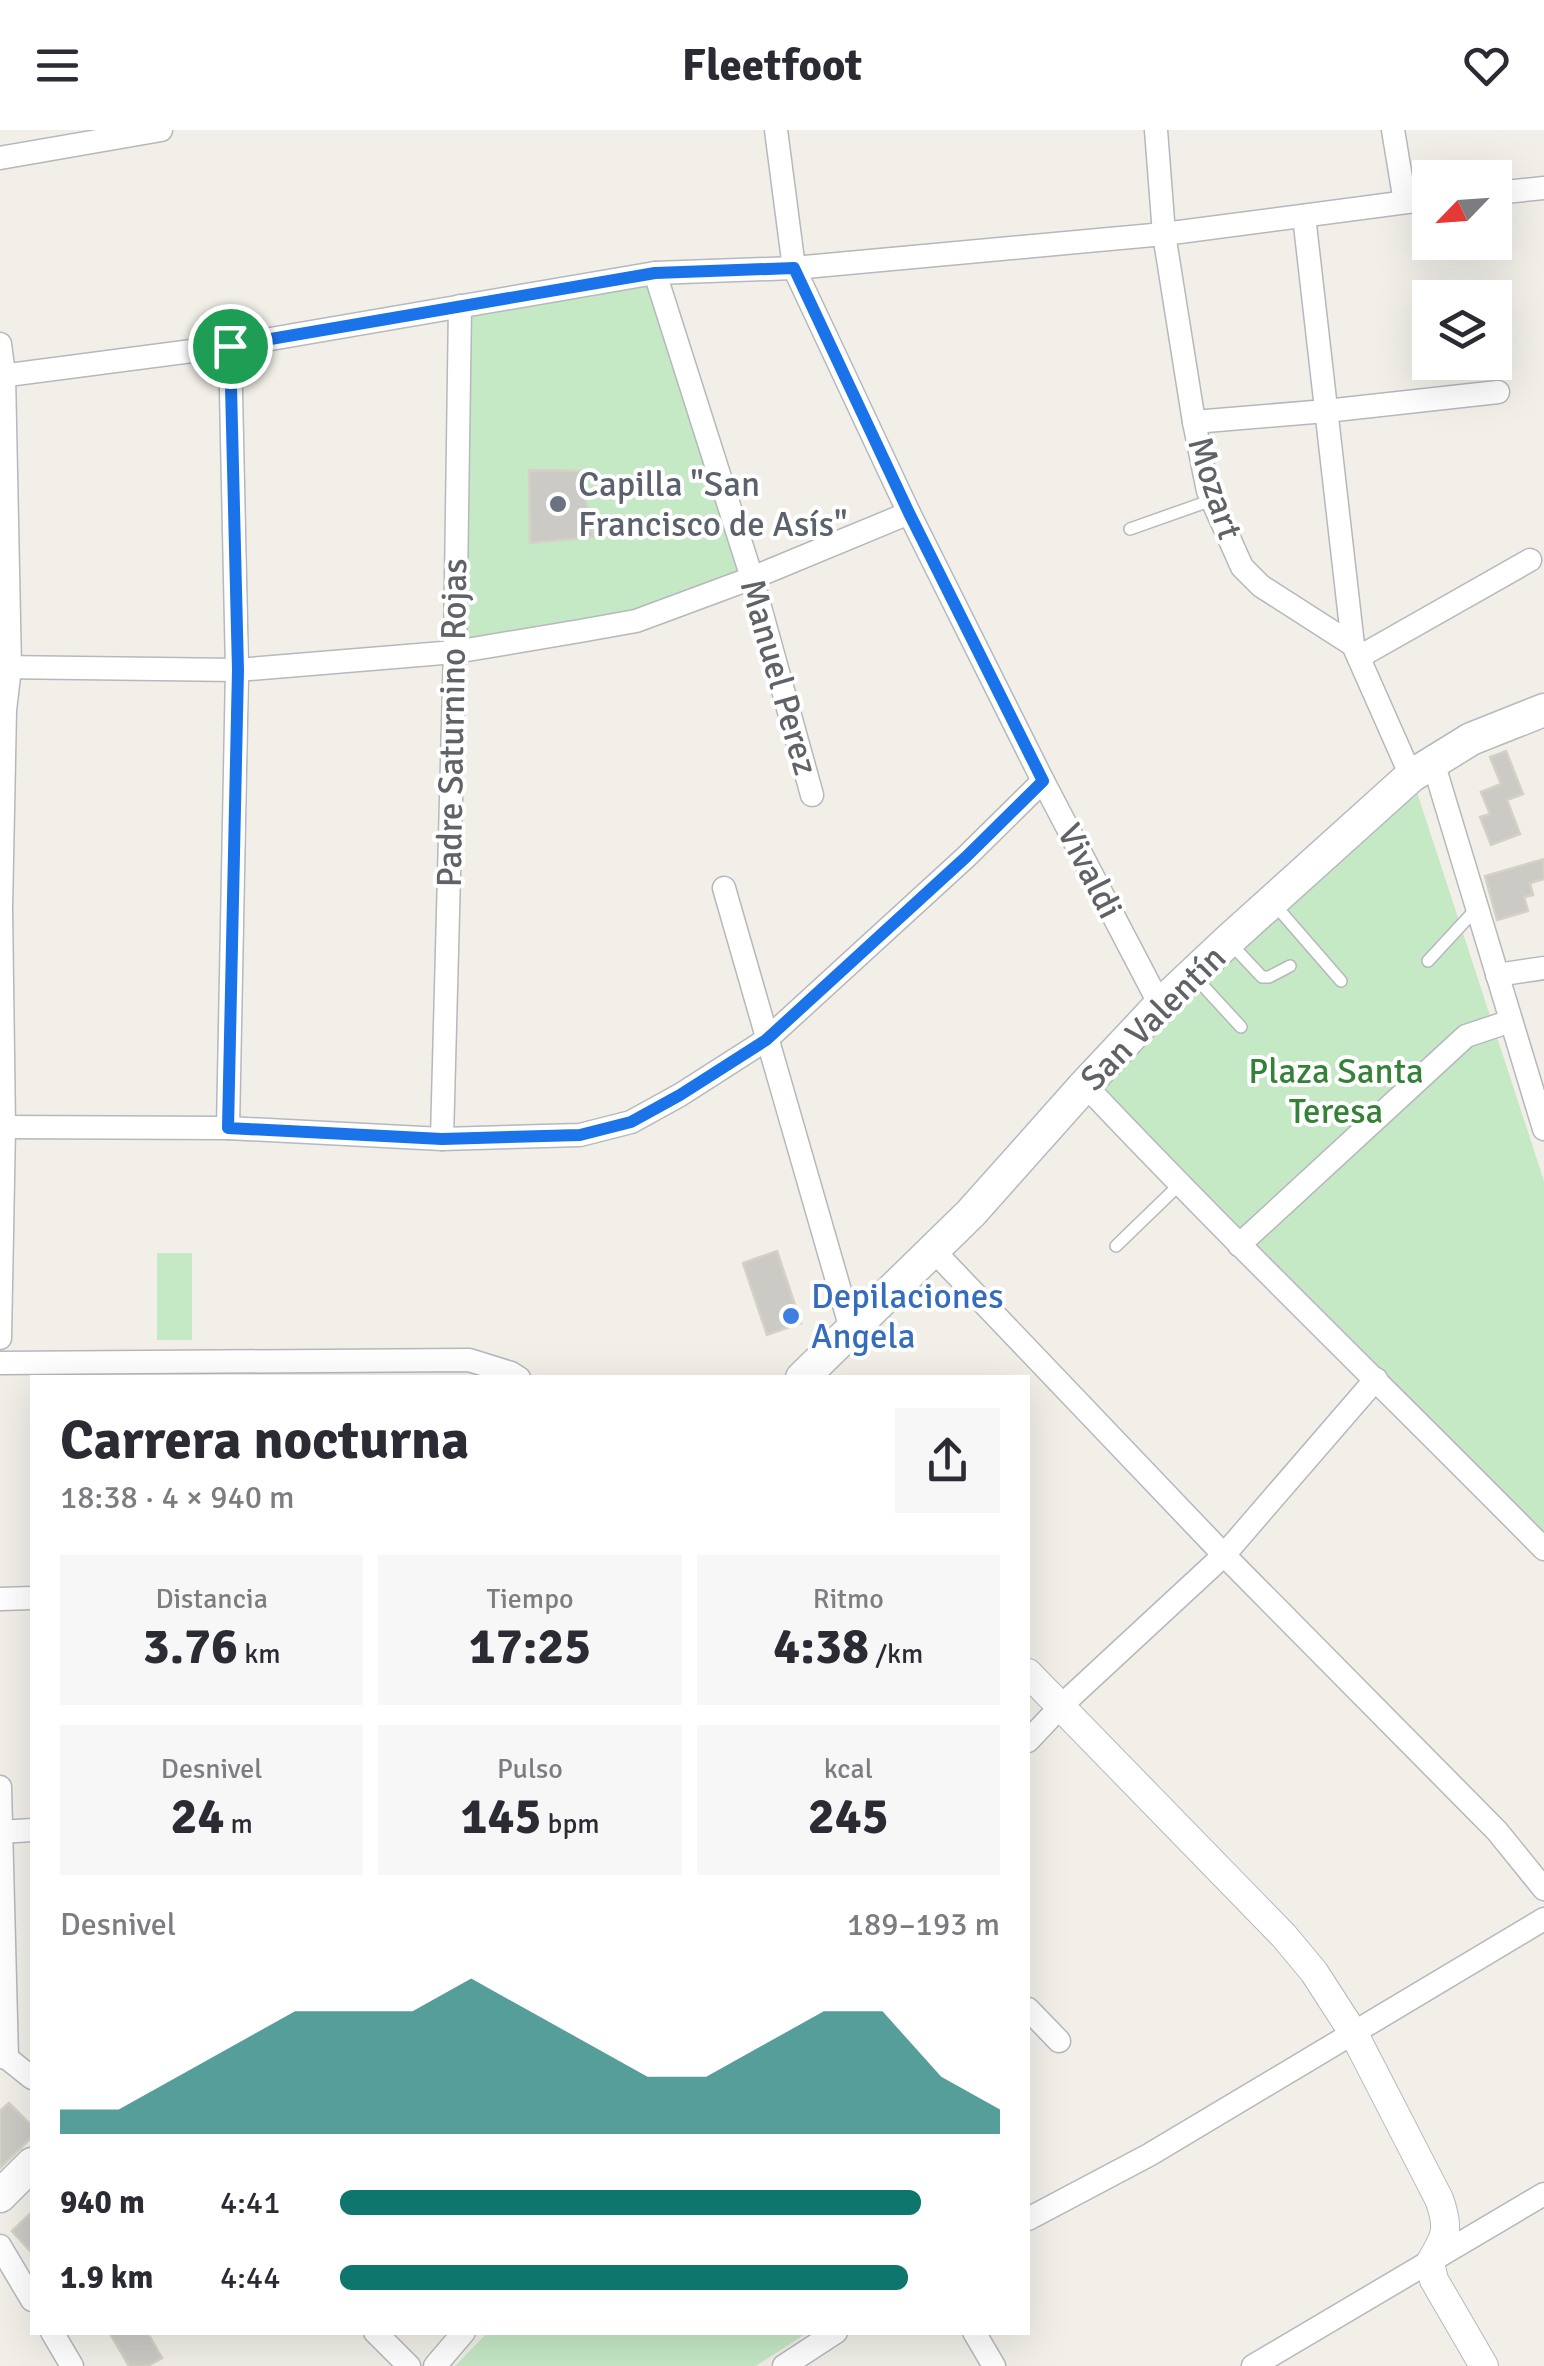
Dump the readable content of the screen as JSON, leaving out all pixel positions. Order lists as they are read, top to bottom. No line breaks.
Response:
{"streets":{"main road":["San Valentín"],"street":["Mozart","Manuel Perez","Padre Saturnino Rojas","Vivaldi"]},"crossings":[["Vivaldi","San Valentín"]],"parks":["Plaza Santa Teresa"],"places":["Capilla \"San Francisco de Asís\"","Depilaciones Angela"],"north":"bottom left","page":{"header":"Fleetfoot","heading":["Carrera nocturna","18:38 · 4 × 940 m"],"stats":[["Distancia","3.76 km"],["Tiempo","17:25"],["Ritmo","4:38 /km"],["Desnivel","24 m"],["Pulso","145 bpm"],["kcal","245"]],"chart":["Desnivel","189–193 m"],"list":[{"name":"940 m","note":"4:41"},{"name":"1.9 km","note":"4:44"}]}}
